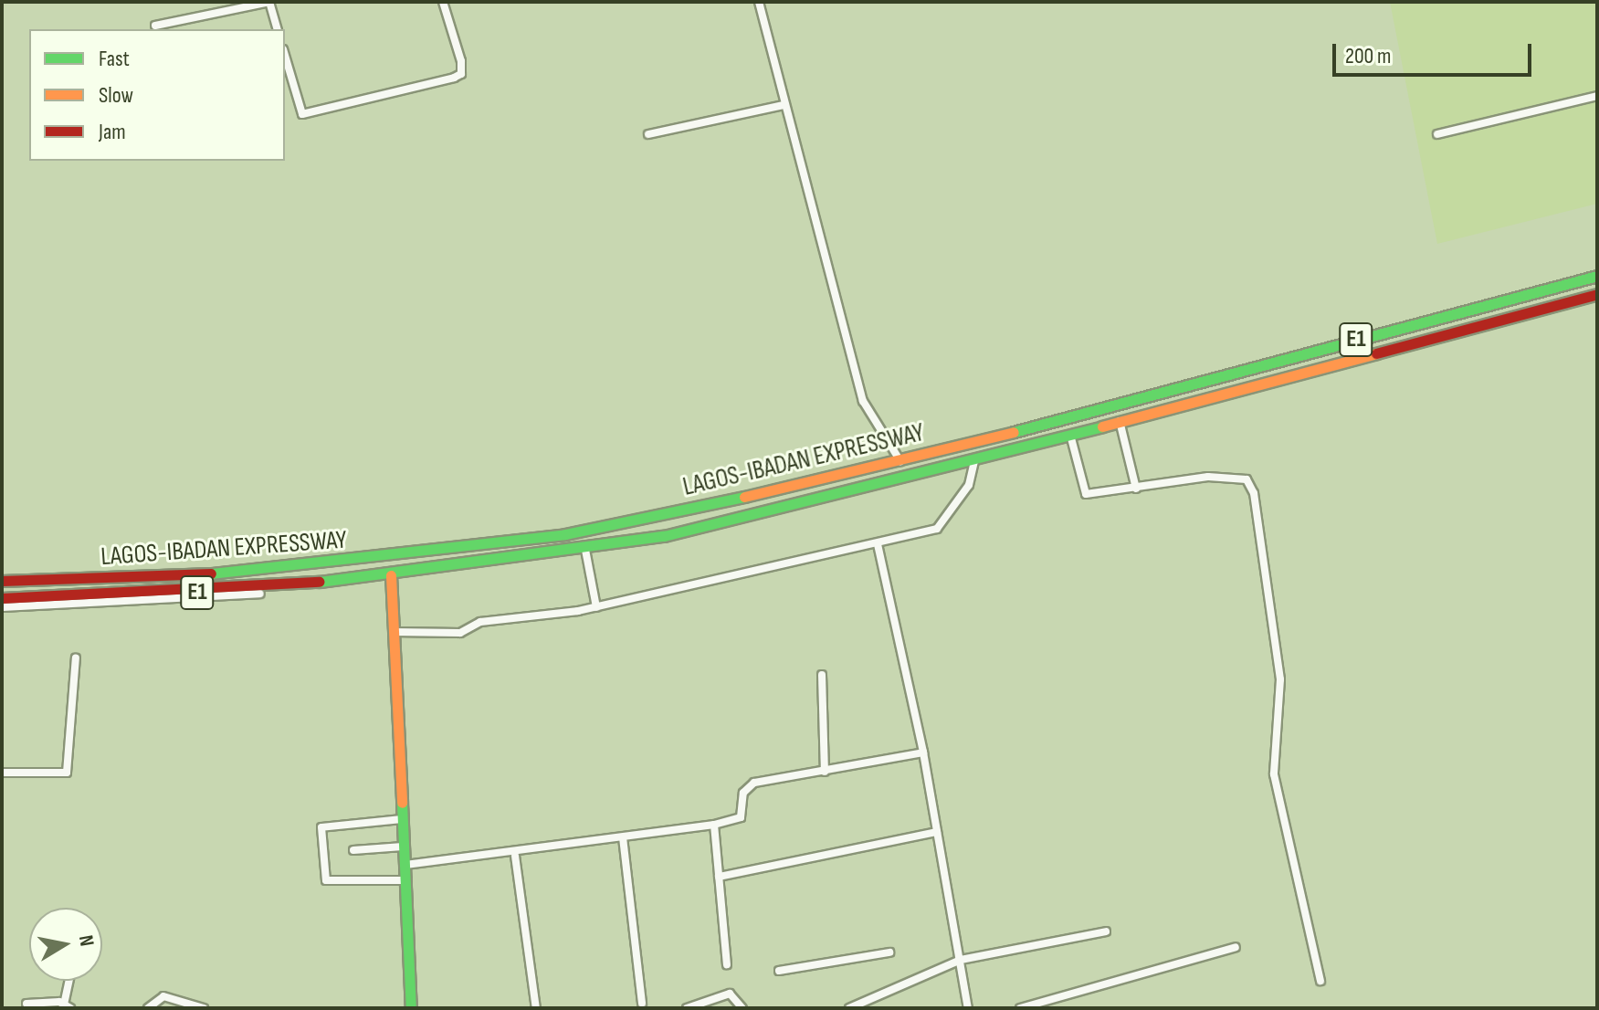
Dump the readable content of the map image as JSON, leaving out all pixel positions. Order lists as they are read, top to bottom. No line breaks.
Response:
{"streets":{"main road":["E1","LAGOS-IBADAN EXPRESSWAY"]},"legend":["Fast","Slow","Jam"],"scale_bar":"200 m","north":"right"}
